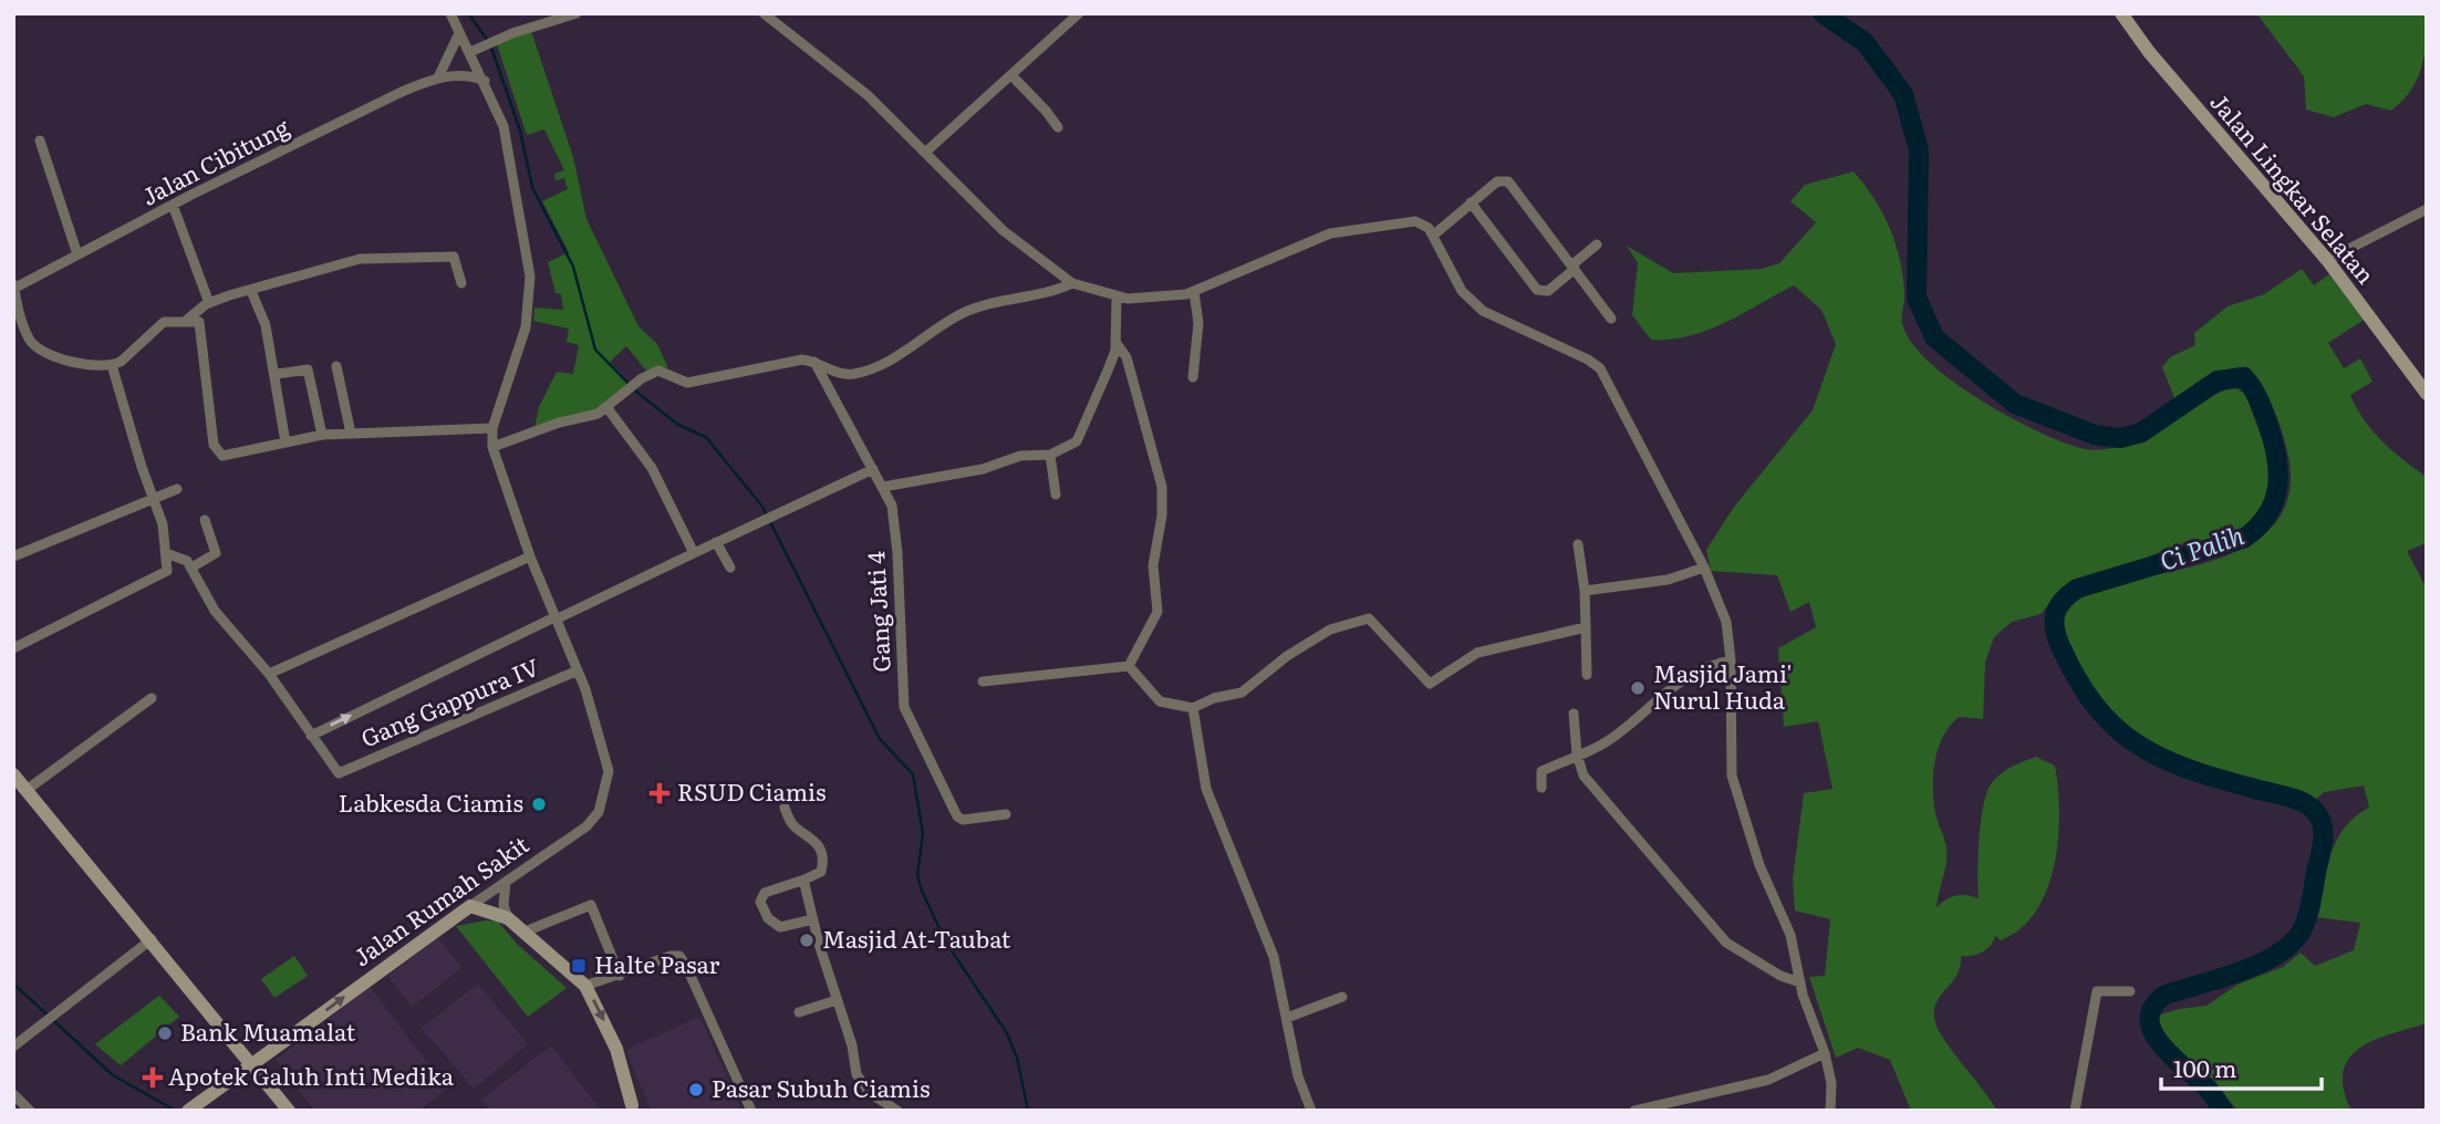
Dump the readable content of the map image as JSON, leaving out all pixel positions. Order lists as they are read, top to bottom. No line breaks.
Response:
{"streets":{"street":["Jalan Cibitung","Jalan Lingkar Selatan","Gang Jati 4","Gang Gappura IV","Jalan Rumah Sakit"]},"crossings":[["Gang Gappura IV","Jalan Rumah Sakit"]],"water":["Ci Palih"],"places":{"other":["Masjid Jami' Nurul Huda","Labkesda Ciamis","Masjid At-Taubat","Bank Muamalat","Pasar Subuh Ciamis"],"health":["RSUD Ciamis","Apotek Galuh Inti Medika"],"transit":["Halte Pasar"]},"scale_bar":"100 m"}
